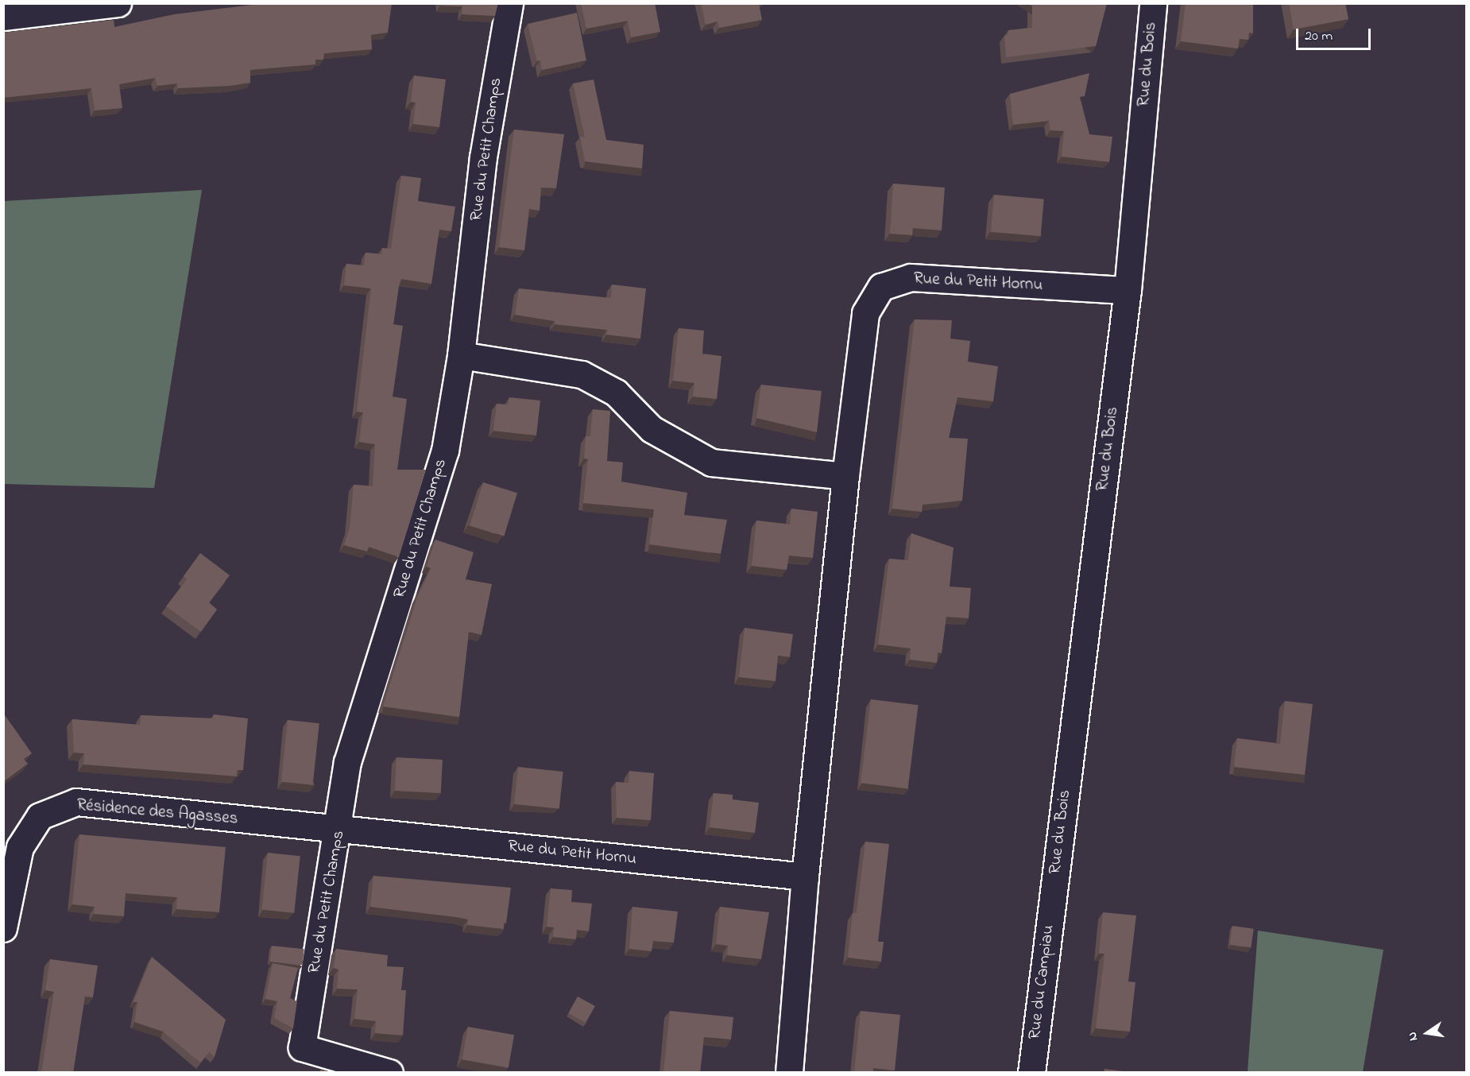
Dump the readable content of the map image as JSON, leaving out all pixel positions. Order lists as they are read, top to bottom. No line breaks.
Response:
{"streets":{"street":["Rue du Bois","Rue du Petit Champs","Rue du Petit Hornu","Résidence des Agasses","Rue du Campiau"]},"crossings":[["Rue du Bois","Rue du Petit Hornu"],["Rue du Bois","Rue du Campiau"],["Rue du Petit Champs","Rue du Petit Hornu"],["Rue du Petit Champs","Résidence des Agasses"],["Rue du Petit Hornu","Résidence des Agasses"]],"scale_bar":"20 m","north":"left"}
